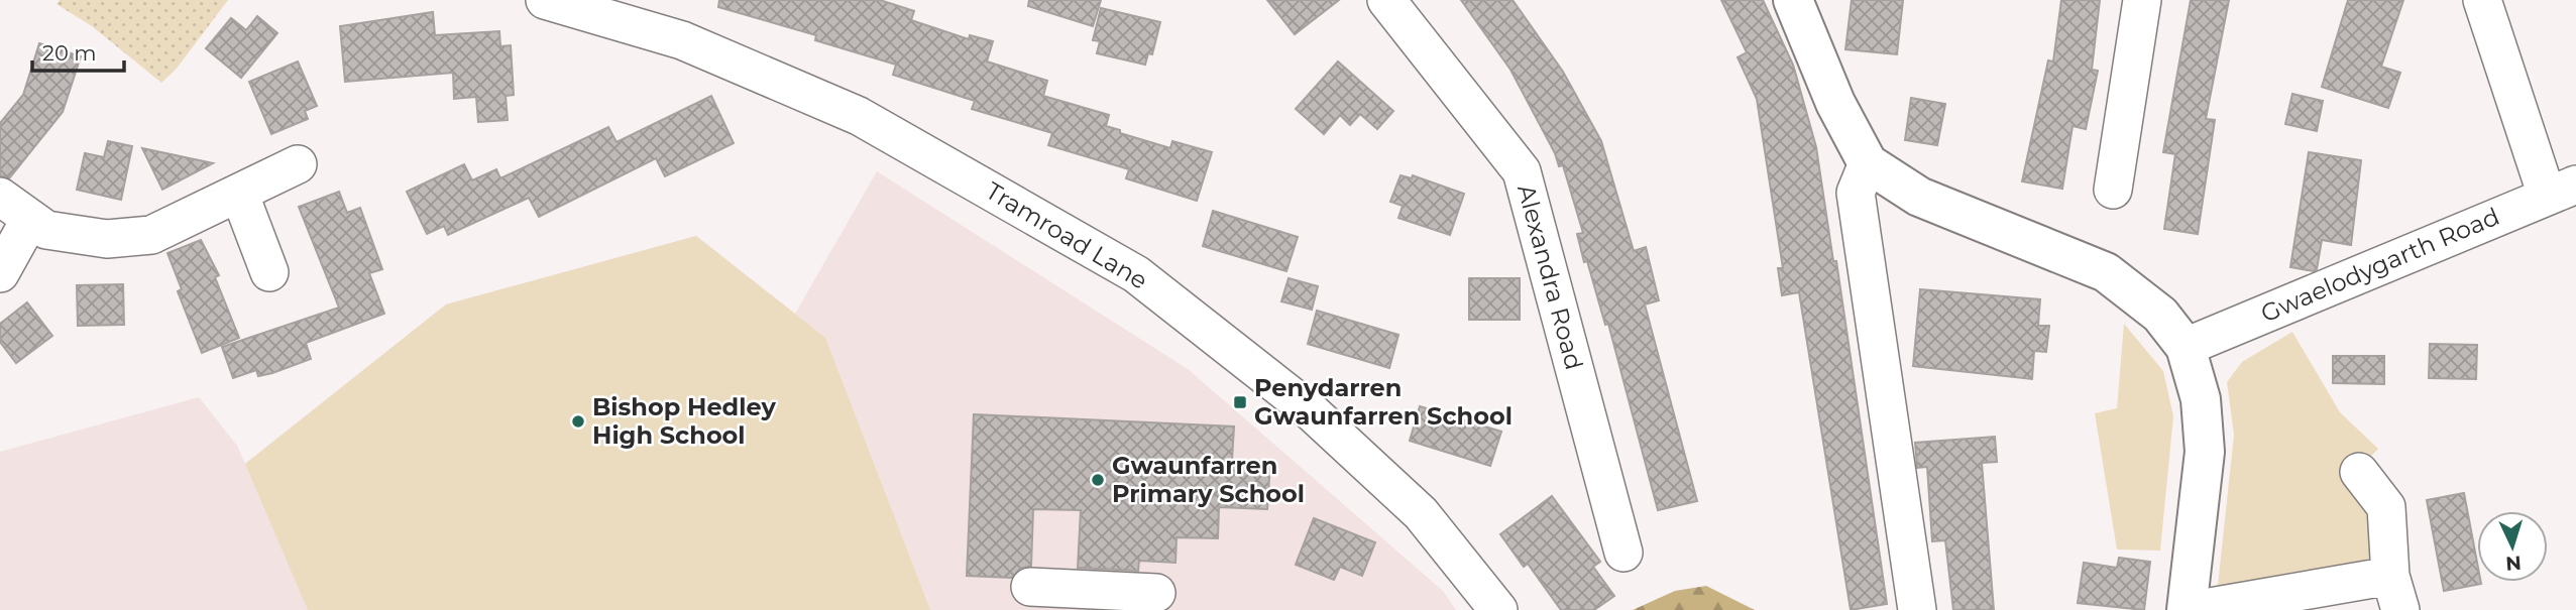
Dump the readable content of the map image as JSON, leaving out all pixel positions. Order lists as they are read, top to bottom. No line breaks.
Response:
{"streets":{"street":["Tramroad Lane","Gwaelodygarth Road","Alexandra Road"]},"places":{"transit":["Penydarren Gwaunfarren School"],"other":["Bishop Hedley High School","Gwaunfarren Primary School"]},"scale_bar":"20 m","north":"bottom"}
